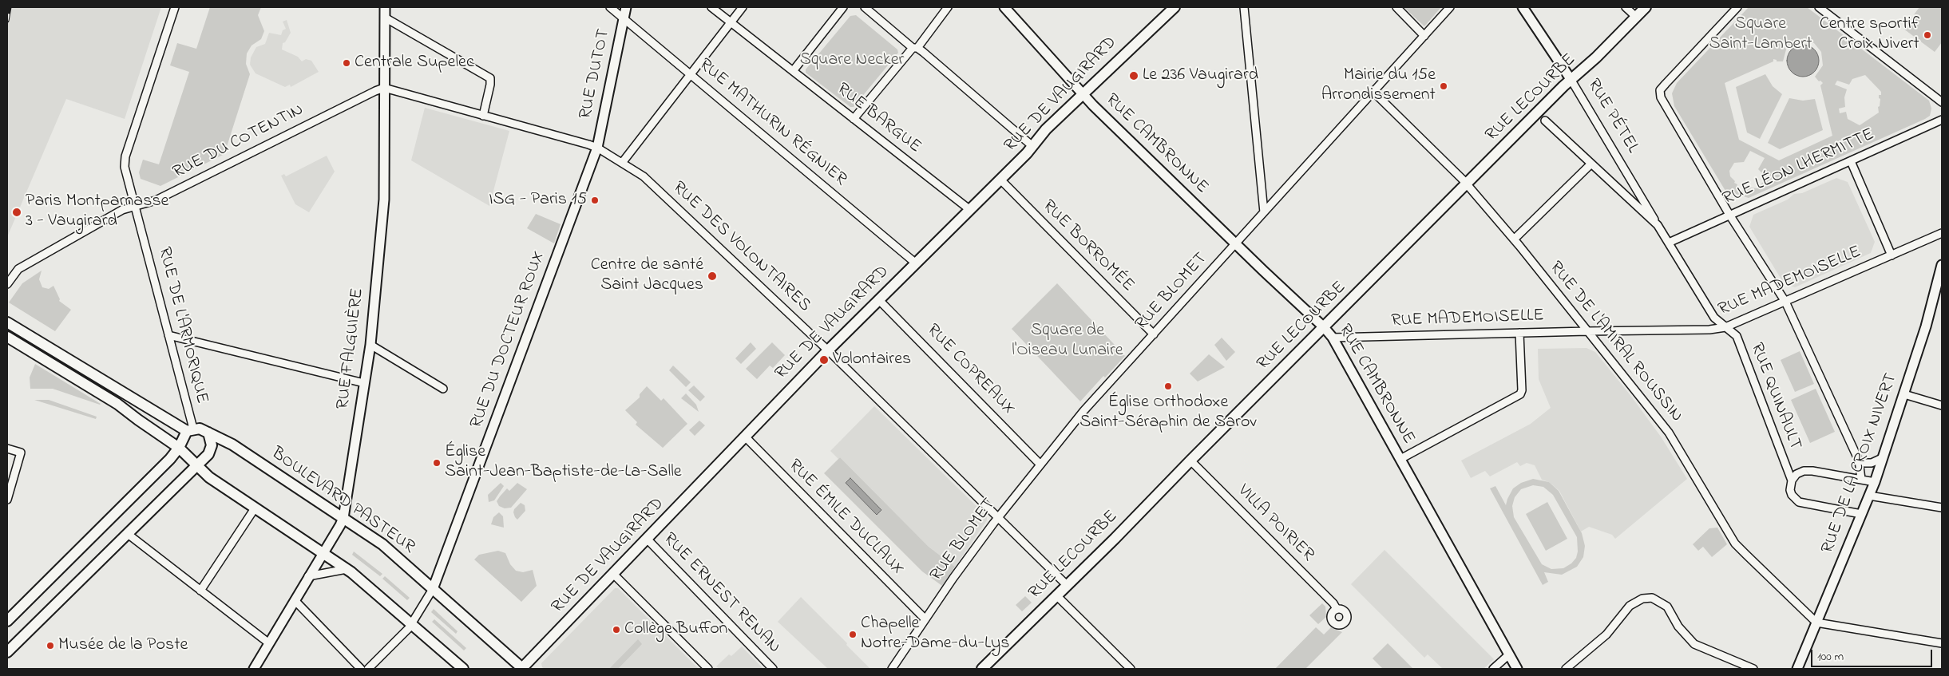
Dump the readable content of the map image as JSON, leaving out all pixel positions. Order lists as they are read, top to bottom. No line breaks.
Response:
{"streets":{"main road":["RUE DE VAUGIRARD","RUE LECOURBE","BOULEVARD PASTEUR"],"street":["RUE DUTOT","RUE PÉTEL","RUE BARGUE","RUE MATHURIN RÉGNIER","RUE DU COTENTIN","RUE CAMBRONNE","RUE LÉON LHERMITTE","RUE BORROMÉE","RUE DES VOLONTAIRES","RUE MADEMOISELLE","RUE BLOMET","RUE DE L'ARMORIQUE","RUE DU DOCTEUR ROUX","RUE DE L'AMIRAL ROUSSIN","RUE FALGUIÈRE","RUE COPREAUX","RUE QUINAULT","RUE DE LA CROIX NIVERT","RUE ÉMILE DUCLAUX","VILLA POIRIER","RUE ERNEST RENAN"]},"crossings":[["RUE DUTOT","RUE MATHURIN RÉGNIER"],["RUE DUTOT","RUE DES VOLONTAIRES"],["RUE DUTOT","RUE DU DOCTEUR ROUX"],["RUE DE VAUGIRARD","RUE BARGUE"],["RUE DE VAUGIRARD","RUE MATHURIN RÉGNIER"],["RUE DE VAUGIRARD","RUE CAMBRONNE"],["RUE DE VAUGIRARD","RUE BORROMÉE"],["RUE DE VAUGIRARD","RUE DES VOLONTAIRES"],["RUE DE VAUGIRARD","RUE COPREAUX"],["RUE DE VAUGIRARD","BOULEVARD PASTEUR"],["RUE DE VAUGIRARD","RUE ÉMILE DUCLAUX"],["RUE DE VAUGIRARD","RUE ERNEST RENAN"],["RUE LECOURBE","RUE PÉTEL"],["RUE LECOURBE","RUE CAMBRONNE"],["RUE LECOURBE","RUE DES VOLONTAIRES"],["RUE LECOURBE","RUE DE L'AMIRAL ROUSSIN"],["RUE LECOURBE","VILLA POIRIER"],["RUE PÉTEL","RUE QUINAULT"],["RUE DU COTENTIN","RUE DES VOLONTAIRES"],["RUE DU COTENTIN","RUE DE L'ARMORIQUE"],["RUE DU COTENTIN","RUE FALGUIÈRE"],["RUE CAMBRONNE","RUE MADEMOISELLE"],["RUE CAMBRONNE","RUE BLOMET"],["RUE LÉON LHERMITTE","RUE QUINAULT"],["RUE BORROMÉE","RUE BLOMET"],["RUE DES VOLONTAIRES","RUE BLOMET"],["RUE DES VOLONTAIRES","RUE DU DOCTEUR ROUX"],["RUE DES VOLONTAIRES","RUE FALGUIÈRE"],["RUE MADEMOISELLE","RUE DE L'AMIRAL ROUSSIN"],["RUE MADEMOISELLE","RUE QUINAULT"],["RUE BLOMET","RUE DE L'AMIRAL ROUSSIN"],["RUE BLOMET","RUE COPREAUX"],["RUE BLOMET","RUE ÉMILE DUCLAUX"],["RUE DE L'ARMORIQUE","BOULEVARD PASTEUR"],["RUE DU DOCTEUR ROUX","BOULEVARD PASTEUR"],["RUE DE L'AMIRAL ROUSSIN","RUE DE LA CROIX NIVERT"],["RUE FALGUIÈRE","BOULEVARD PASTEUR"],["RUE QUINAULT","RUE DE LA CROIX NIVERT"]],"parks":["Square Saint-Lambert","Square Necker","Square de l'Oiseau Lunaire"],"places":["Centre sportif Croix Nivert","Centrale Supelec","Le 236 Vaugirard","Mairie du 15e Arrondissement","ISG - Paris 15","Paris Montparnasse 3 - Vaugirard","Centre de santé Saint Jacques","Volontaires","Église Orthodoxe Saint-Séraphin de Sarov","Église Saint-Jean-Baptiste-de-La-Salle","Collège Buffon","Chapelle Notre-Dame-du-Lys","Musée de la Poste"],"scale_bar":"100 m"}
